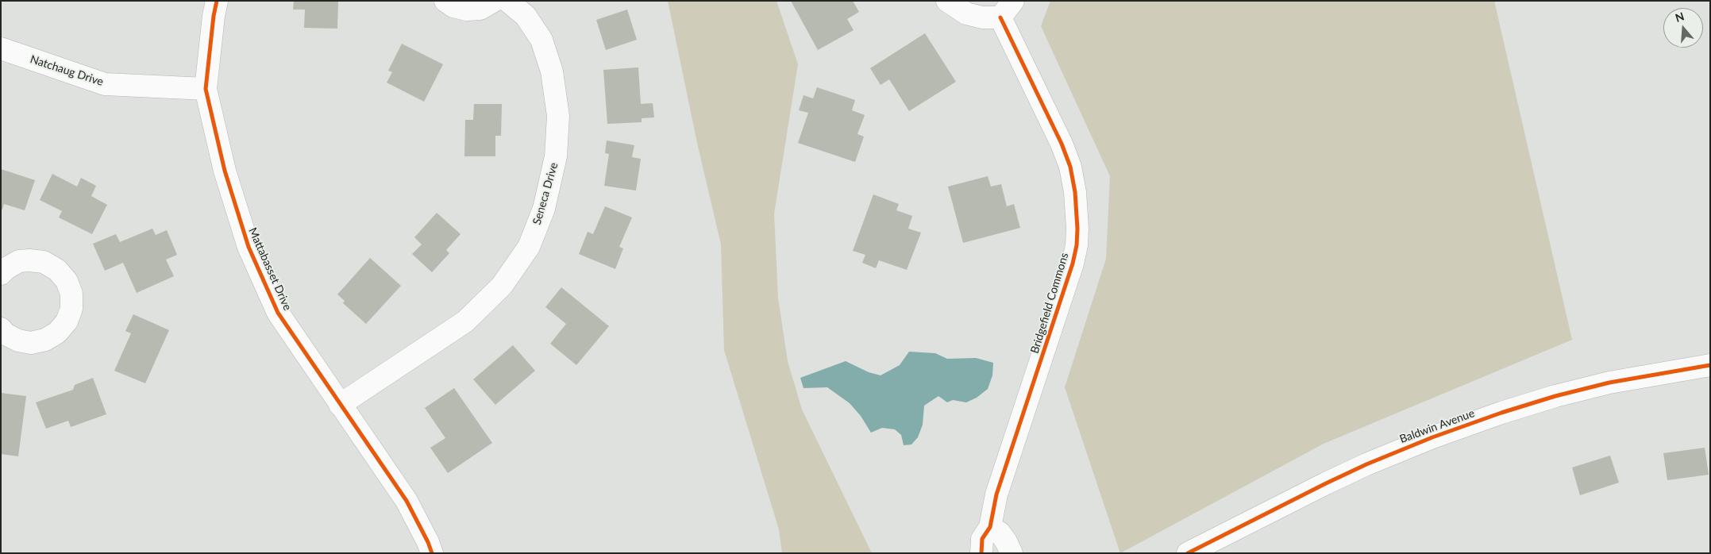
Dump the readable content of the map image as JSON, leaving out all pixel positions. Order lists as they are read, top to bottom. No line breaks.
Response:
{"streets":{"street":["Natchaug Drive","Seneca Drive","Mattabasset Drive","Bridgefield Commons","Baldwin Avenue"]},"crossings":[["Natchaug Drive","Mattabasset Drive"],["Seneca Drive","Mattabasset Drive"]],"north":"top"}
